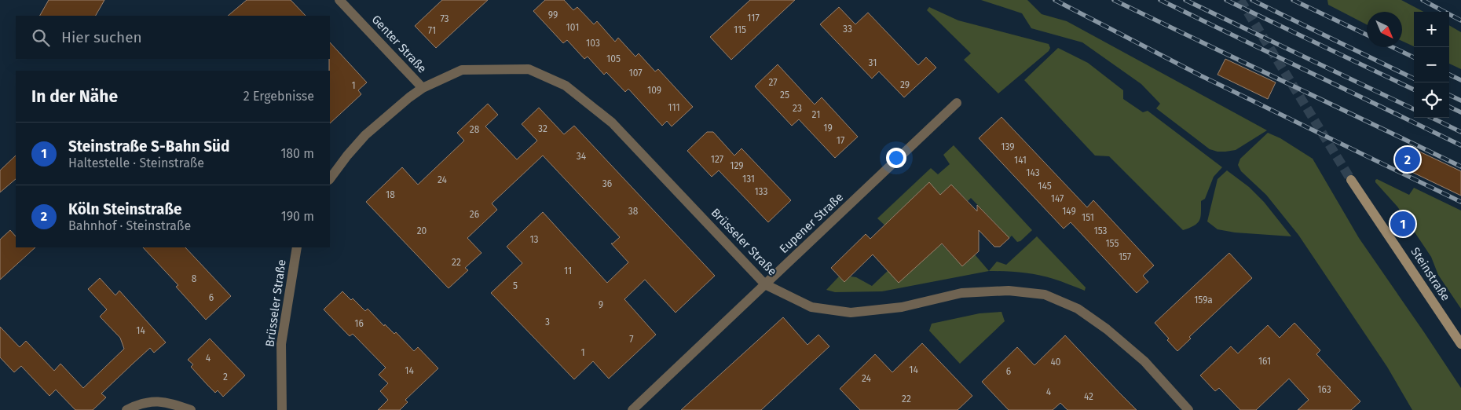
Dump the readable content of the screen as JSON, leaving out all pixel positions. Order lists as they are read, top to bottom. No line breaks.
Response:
{"streets":{"main road":["Steinstraße"],"street":["Genter Straße","Eupener Straße","Brüsseler Straße"]},"crossings":[["Genter Straße","Brüsseler Straße"],["Eupener Straße","Brüsseler Straße"]],"house_numbers":["99","117","73","101","33","115","71","103","105","31","107","27","29","1","109","25","111","23","21","19","32","28","17","139","34","127","141","129","143","131","24","36","145","133","18","147","38","149","26","151","20","153","13","155","157","22","11","8","5","6","159a","9","3","16","14","7","1","4","161","40","14","14","6","2","24","163","4","42","22"],"north":"bottom right","page":{"map_buttons":["+","−"],"search":"Hier suchen","heading":["In der Nähe","2 Ergebnisse"],"list":[{"mark":"1","name":"Steinstraße S-Bahn Süd","note":"Haltestelle · Steinstraße","value":"180 m"},{"mark":"2","name":"Köln Steinstraße","note":"Bahnhof · Steinstraße","value":"190 m"}],"pins":["2","1"]}}
